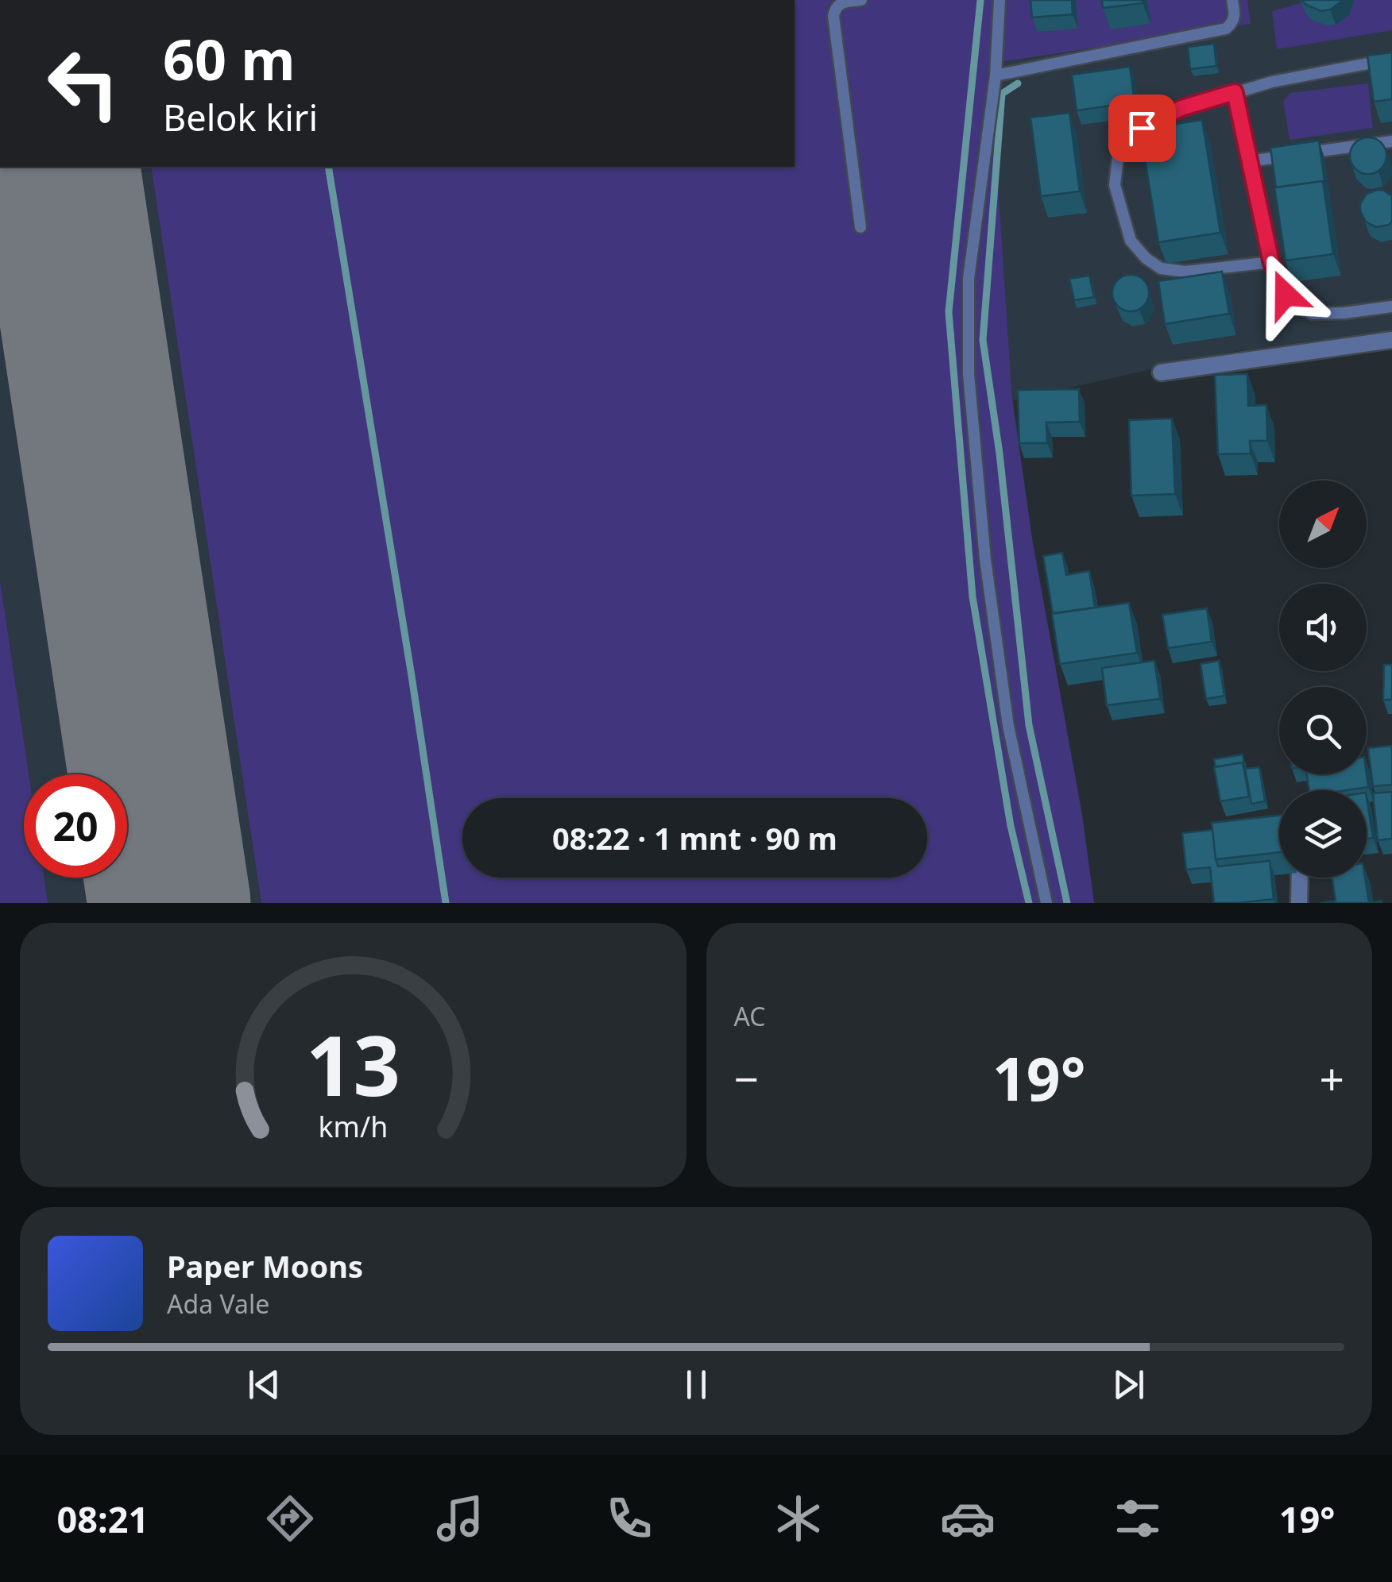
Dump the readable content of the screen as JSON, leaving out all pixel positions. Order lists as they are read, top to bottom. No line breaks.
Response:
{"north":"top right","page":{"turn":["60 m","Belok kiri"],"limit":"20","trip":"08:22 · 1 mnt · 90 m","tile":"AC","heat":["−","19°","+"],"song":["Paper Moons","Ada Vale"],"tabs":["08:21","19°"],"gauge":["13","km/h"]}}
